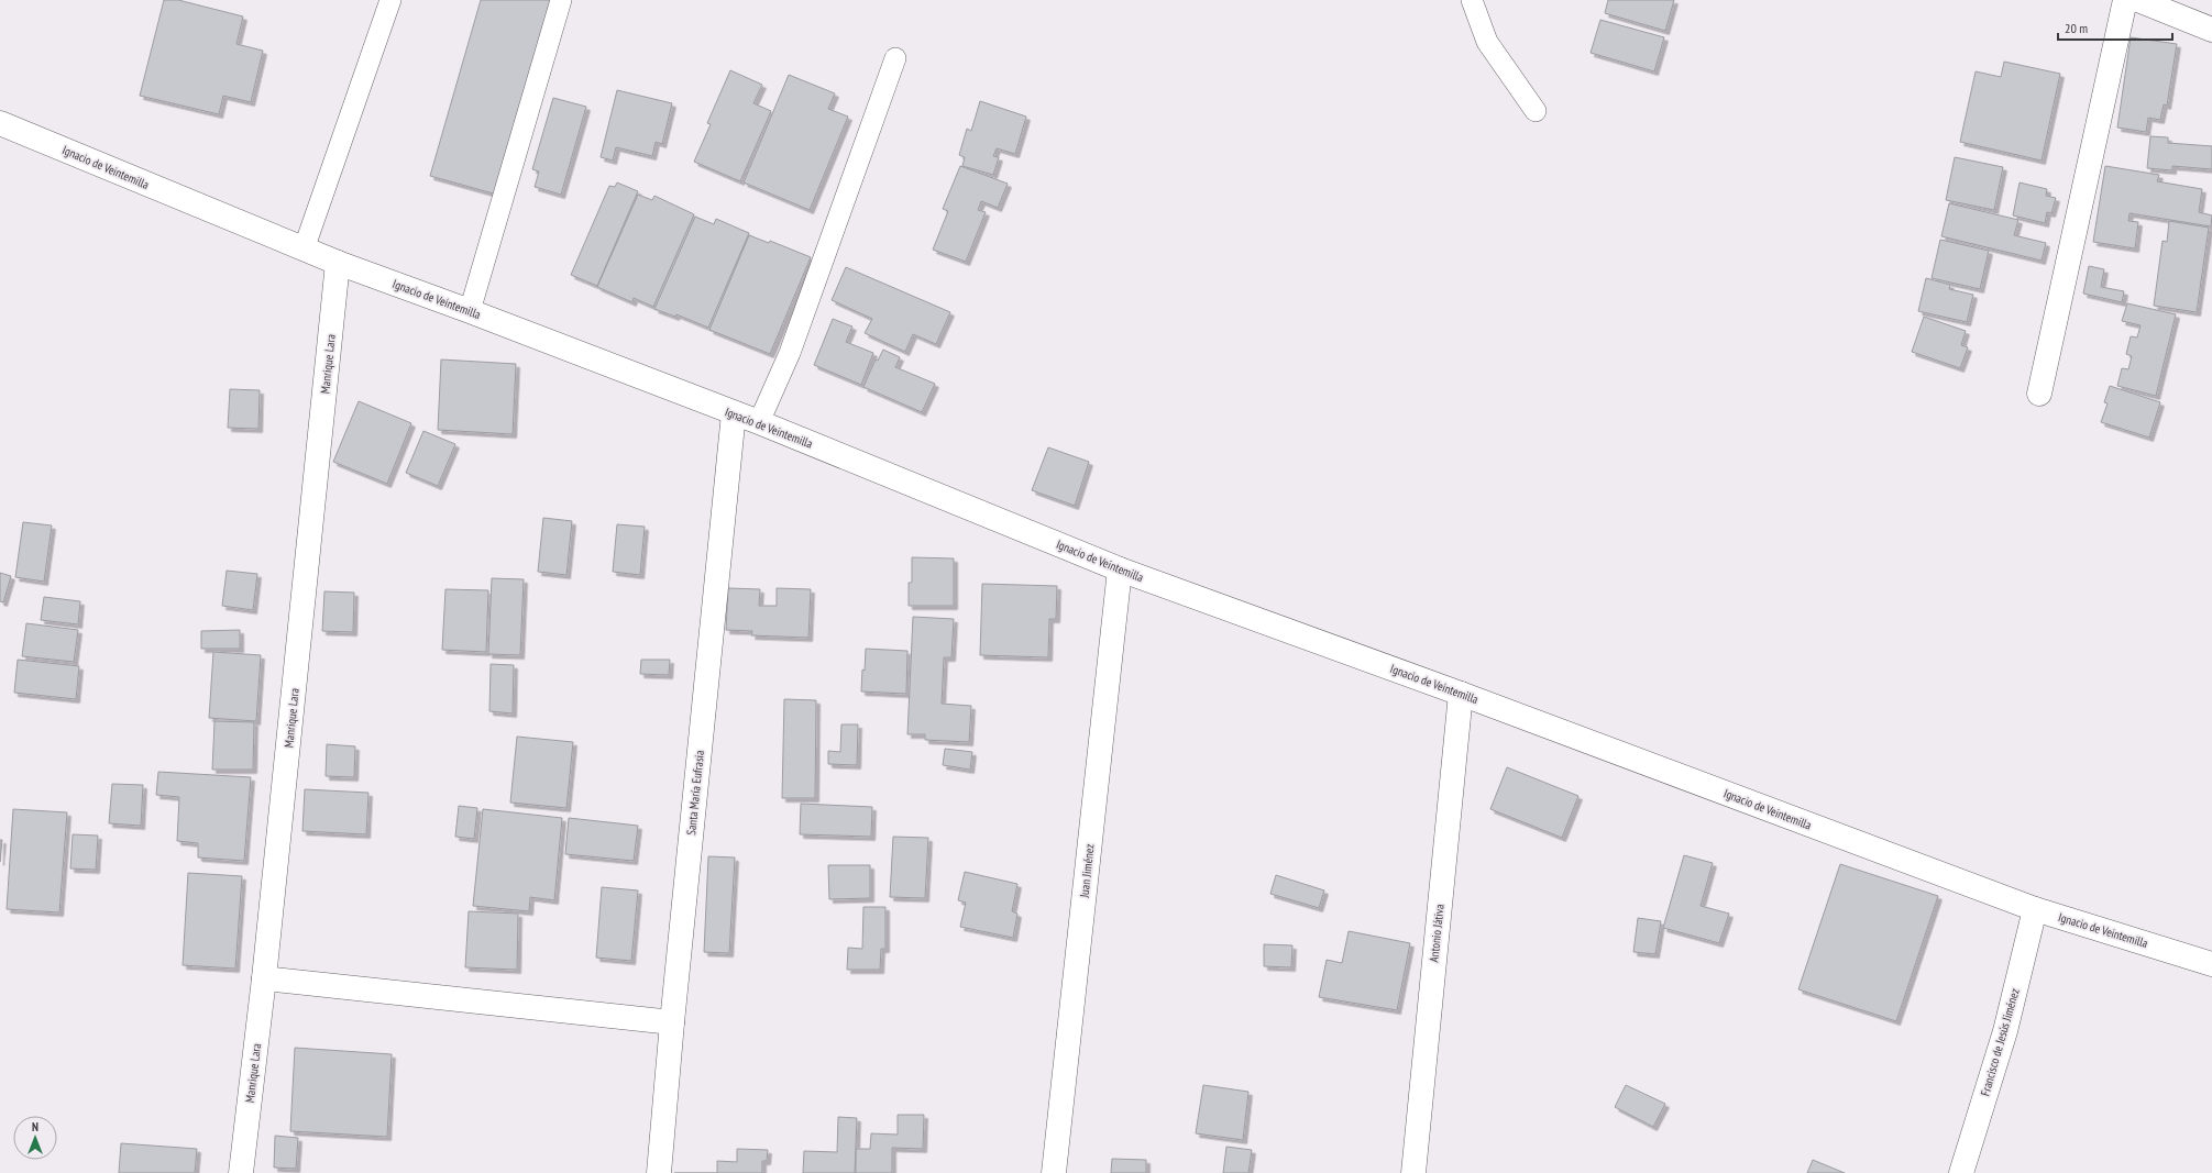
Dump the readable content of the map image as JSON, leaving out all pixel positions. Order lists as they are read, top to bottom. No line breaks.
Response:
{"streets":{"street":["Ignacio de Veintemilla","Manrique Lara","Santa María Eufrasia","Juan Jiménez","Antonio Játiva","Francisco de Jesús Jiménez"]},"crossings":[["Ignacio de Veintemilla","Manrique Lara"],["Ignacio de Veintemilla","Santa María Eufrasia"],["Ignacio de Veintemilla","Juan Jiménez"],["Ignacio de Veintemilla","Antonio Játiva"],["Ignacio de Veintemilla","Francisco de Jesús Jiménez"]],"scale_bar":"20 m","north":"top"}
